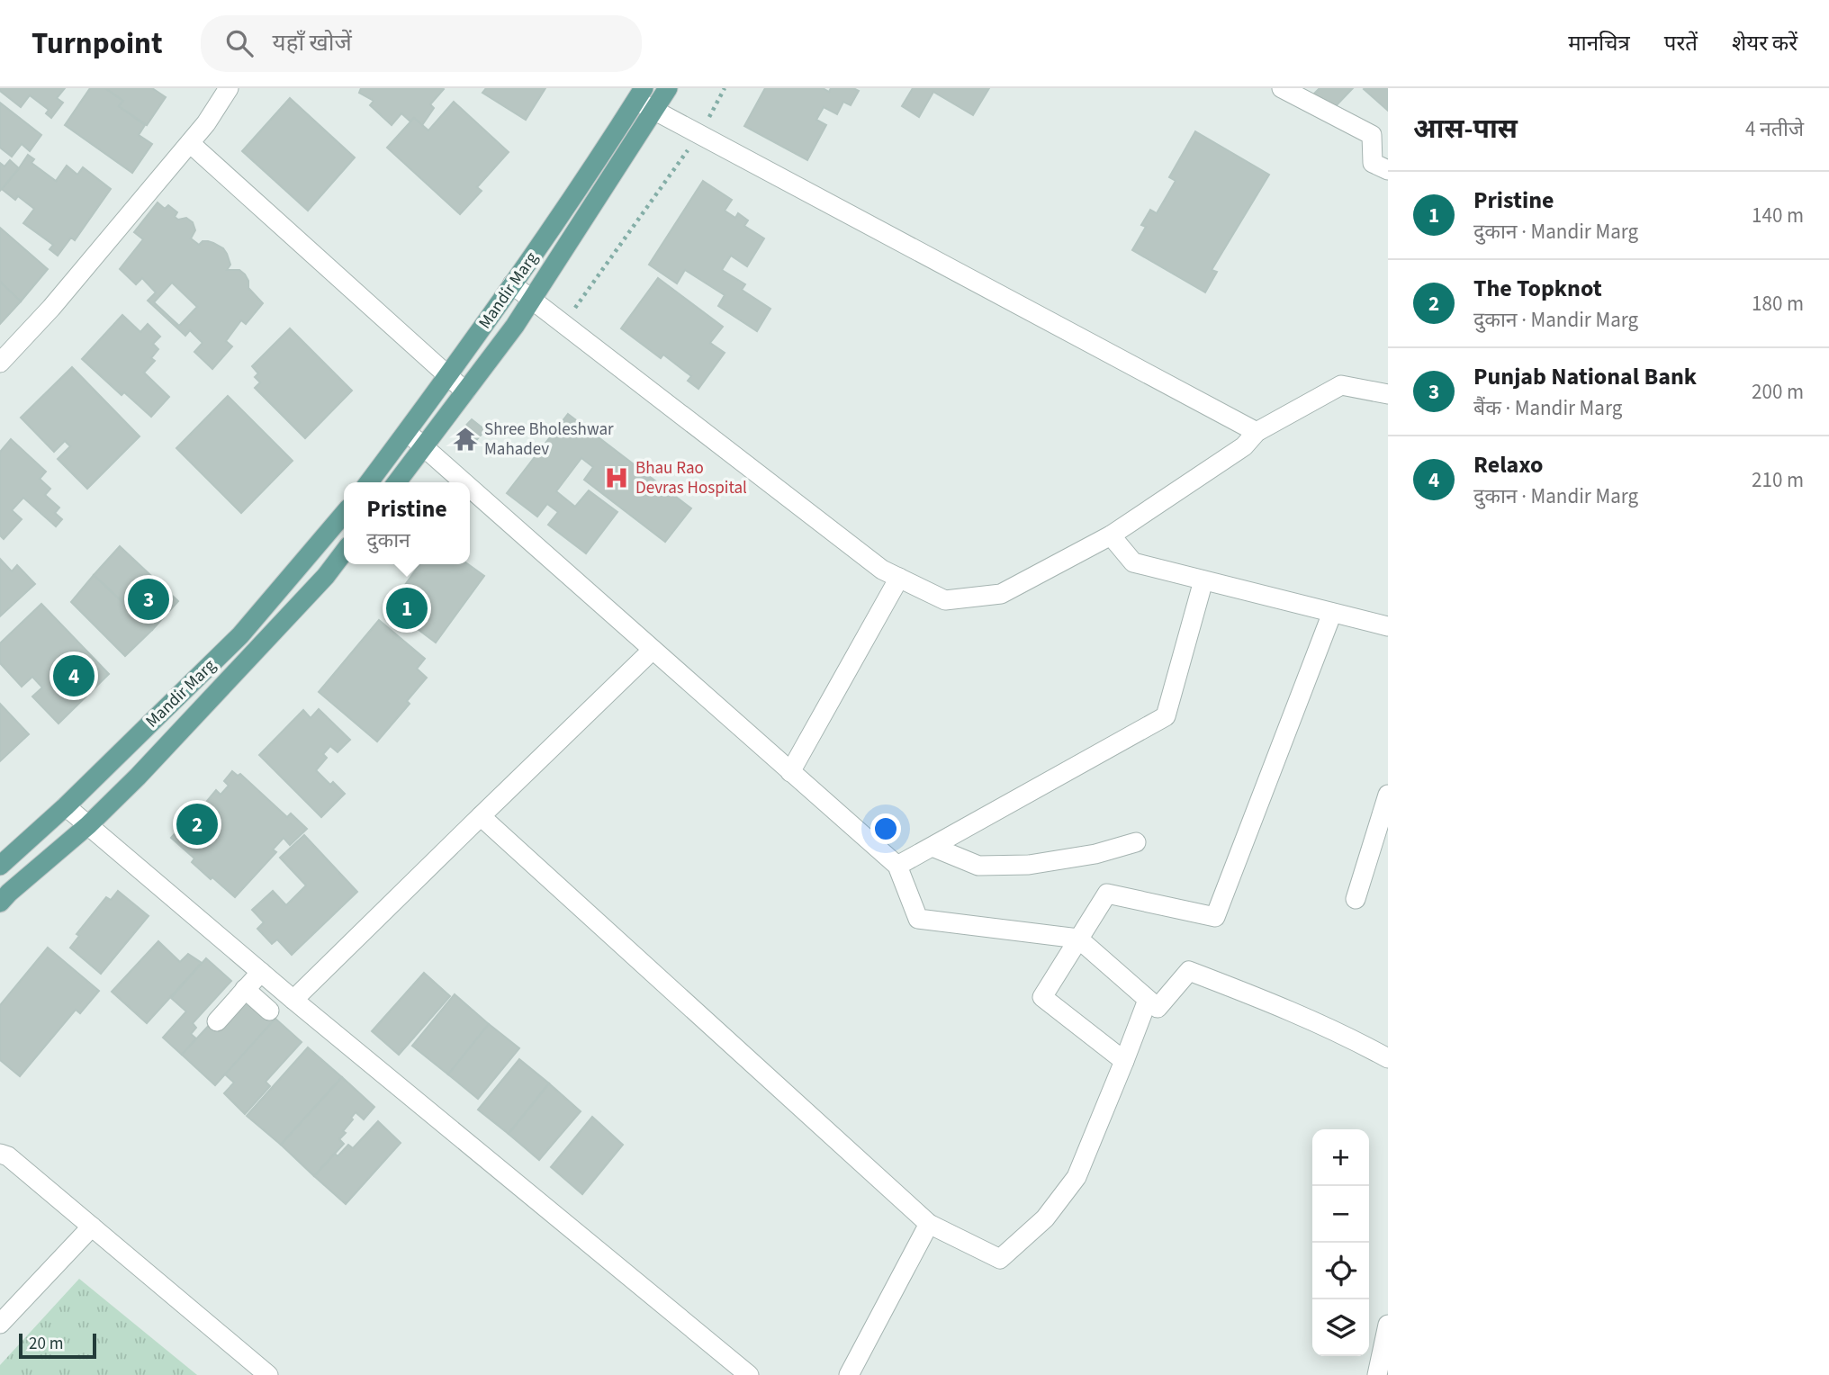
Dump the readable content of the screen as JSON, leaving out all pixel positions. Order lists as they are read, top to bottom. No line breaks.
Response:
{"streets":{"main road":["Mandir Marg"]},"places":{"temple":["Shree Bholeshwar Mahadev"],"hospital":["Bhau Rao Devras Hospital"]},"scale_bar":"20 m","page":{"header":"Turnpoint","search":"यहाँ खोजें","nav":["मानचित्र","परतें","शेयर करें"],"heading":["आस-पास","4 नतीजे"],"list":[{"mark":"1","name":"Pristine","note":"दुकान · Mandir Marg","value":"140 m"},{"mark":"2","name":"The Topknot","note":"दुकान · Mandir Marg","value":"180 m"},{"mark":"3","name":"Punjab National Bank","note":"बैंक · Mandir Marg","value":"200 m"},{"mark":"4","name":"Relaxo","note":"दुकान · Mandir Marg","value":"210 m"}],"popup":["Pristine","दुकान"],"pins":["3","1","4","2"],"map_buttons":["+","−"],"scale":"20 m"}}
